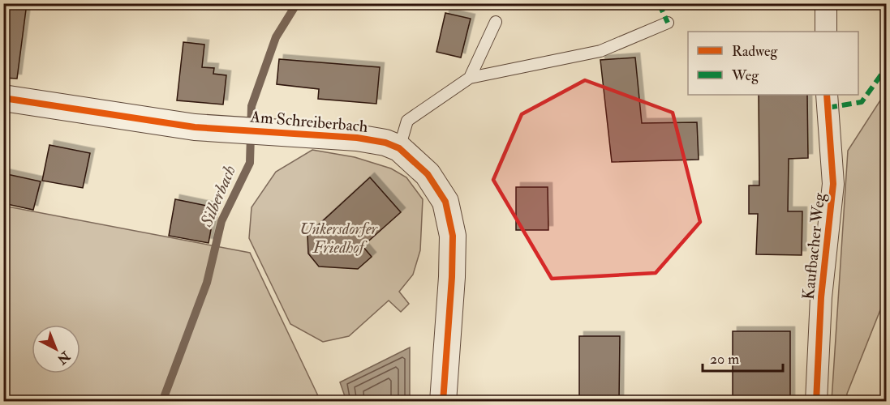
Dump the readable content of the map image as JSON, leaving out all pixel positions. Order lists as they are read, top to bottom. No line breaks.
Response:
{"streets":{"street":["Am Schreiberbach","Kaufbacher Weg"]},"water":["Silberbach"],"parks":["Unkersdorfer Friedhof"],"legend":["Radweg","Weg"],"scale_bar":"20 m","north":"bottom right"}
